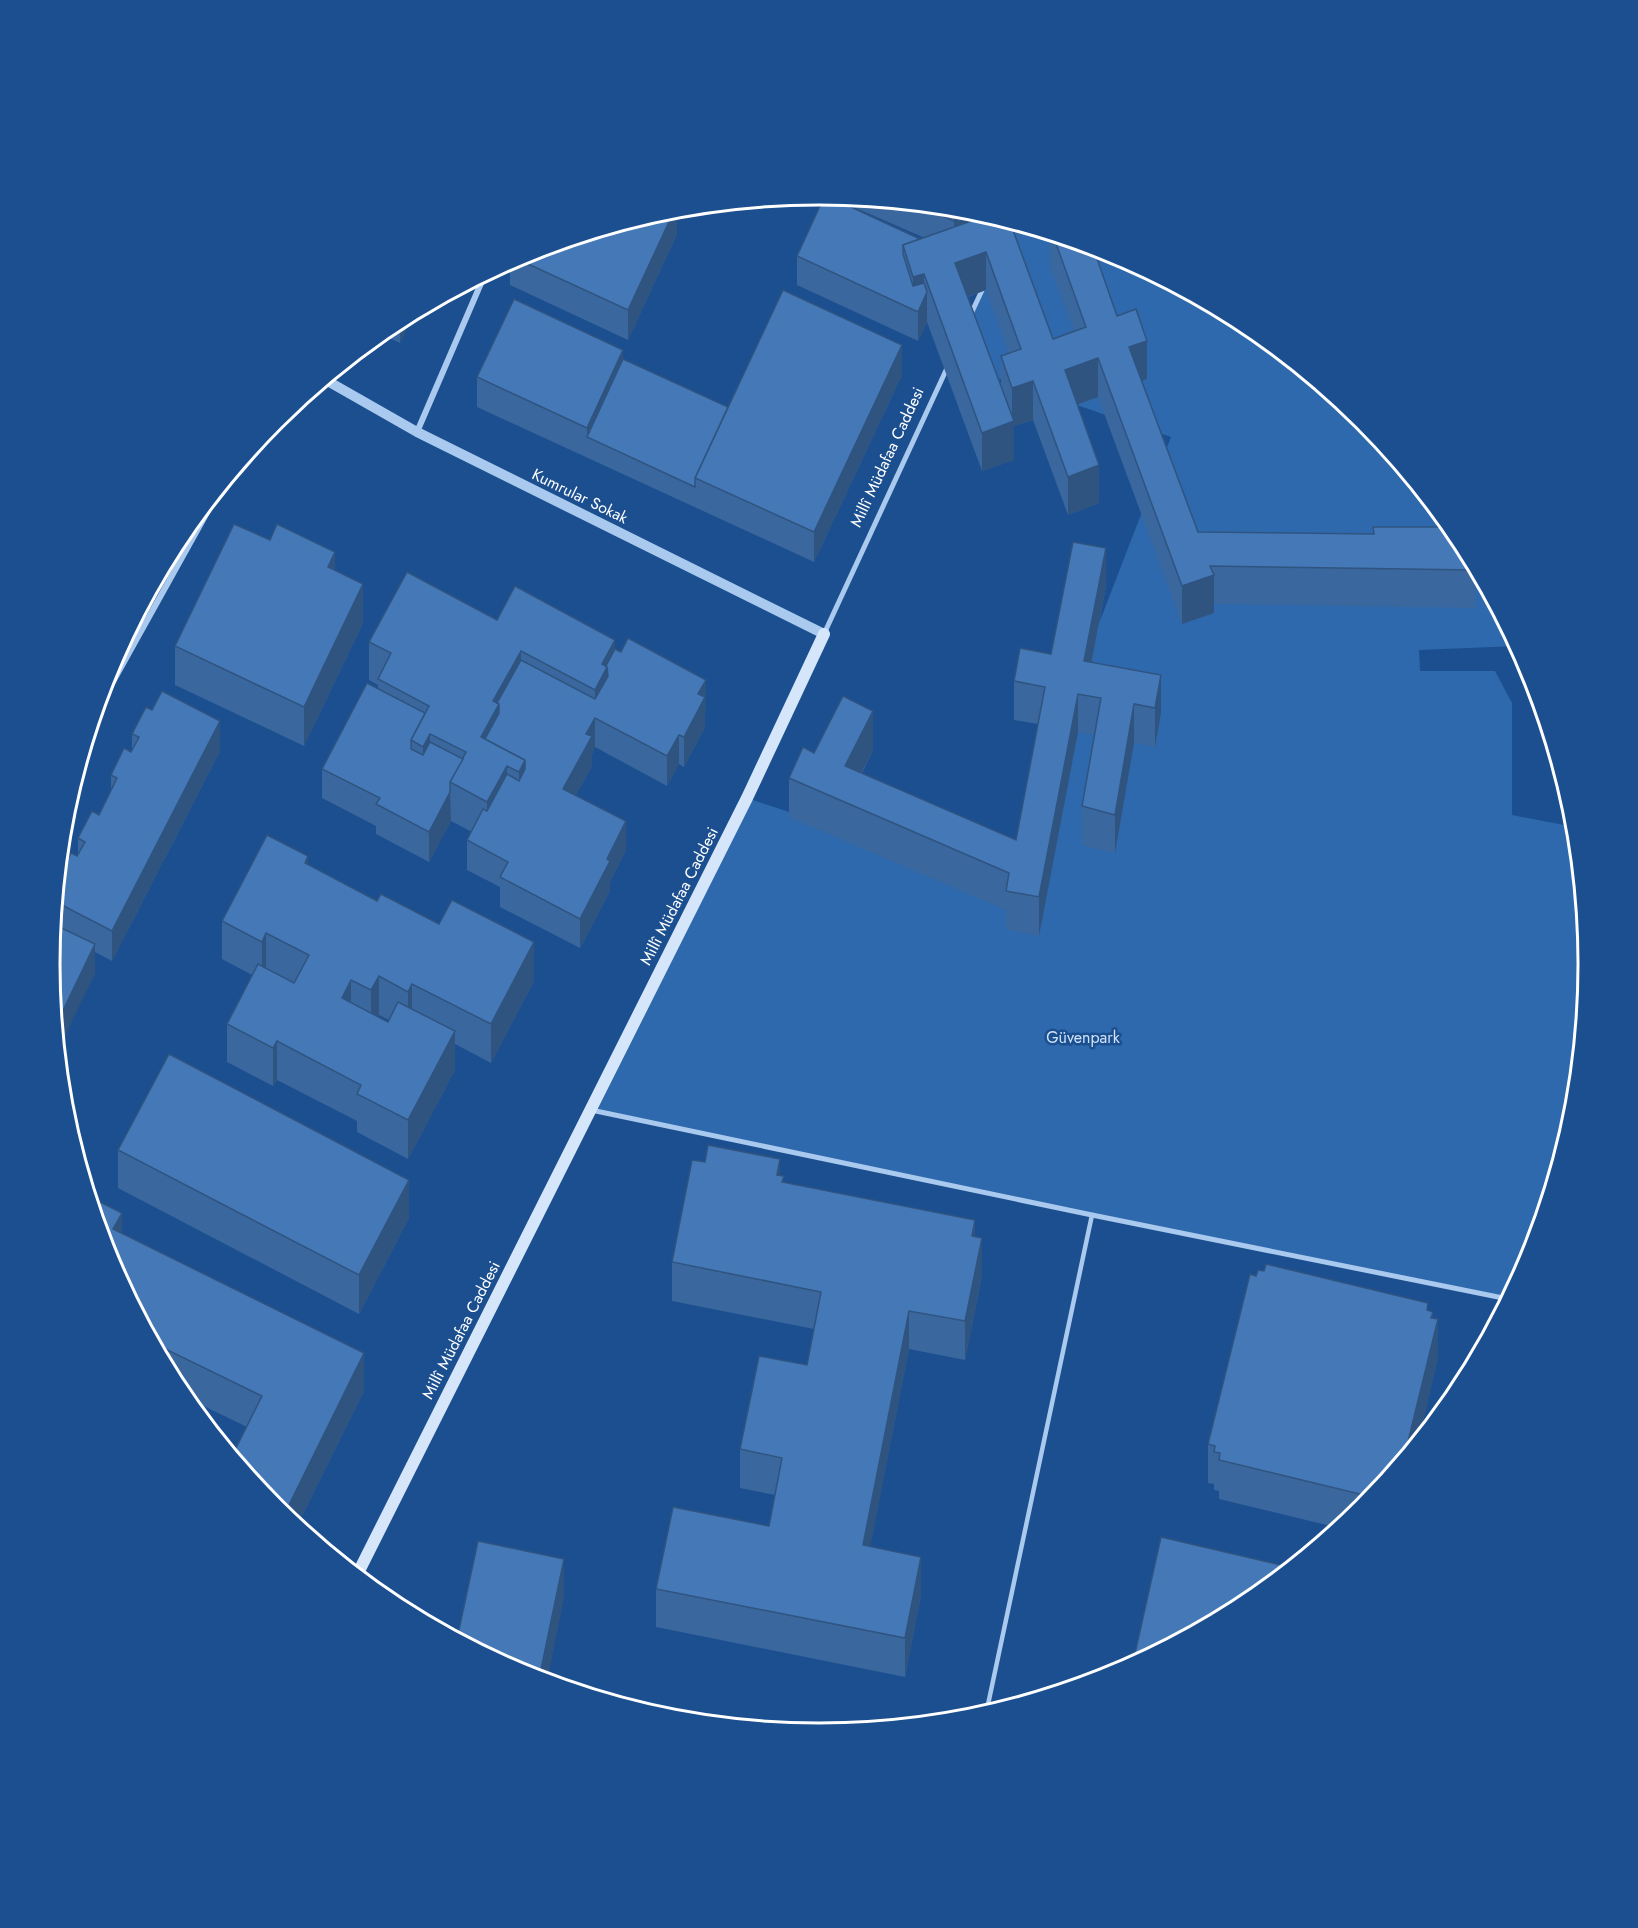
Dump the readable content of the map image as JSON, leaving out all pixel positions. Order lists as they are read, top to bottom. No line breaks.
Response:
{"streets":{"main road":["Millî Müdafaa Caddesi"],"street":["Kumrular Sokak"]},"crossings":[["Millî Müdafaa Caddesi","Kumrular Sokak"]],"parks":["Güvenpark"]}
